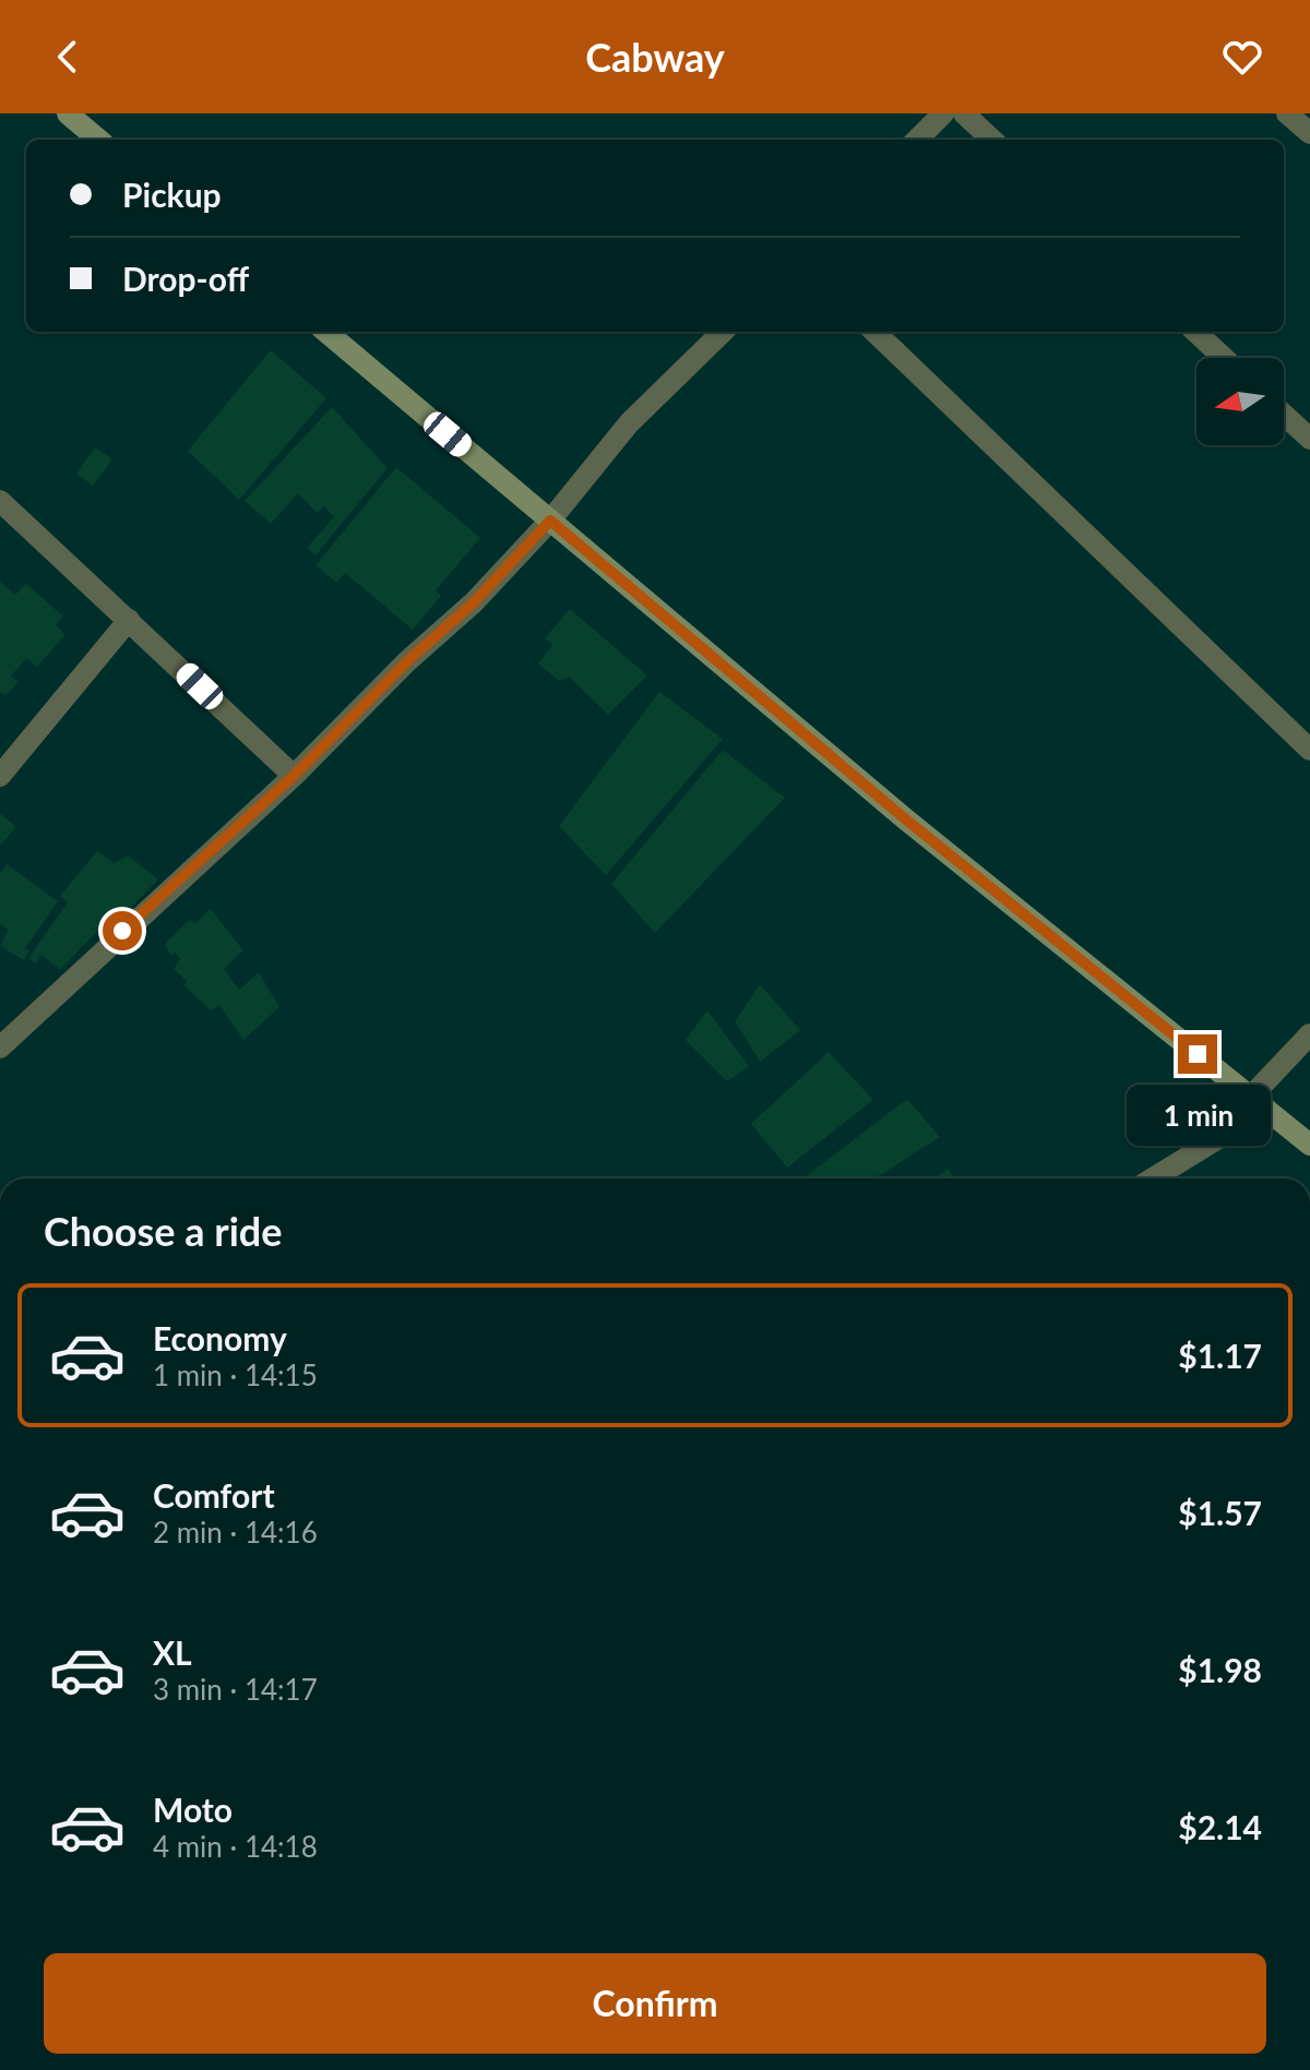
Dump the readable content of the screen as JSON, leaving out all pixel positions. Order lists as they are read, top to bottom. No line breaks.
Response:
{"north":"left","page":{"header":"Cabway","banner":["Pickup","Drop-off"],"bubble":"1 min","heading":"Choose a ride","list":[{"name":"Economy","note":"1 min · 14:15","value":"$1.17"},{"name":"Comfort","note":"2 min · 14:16","value":"$1.57"},{"name":"XL","note":"3 min · 14:17","value":"$1.98"},{"name":"Moto","note":"4 min · 14:18","value":"$2.14"}],"buttons":"Confirm"}}
